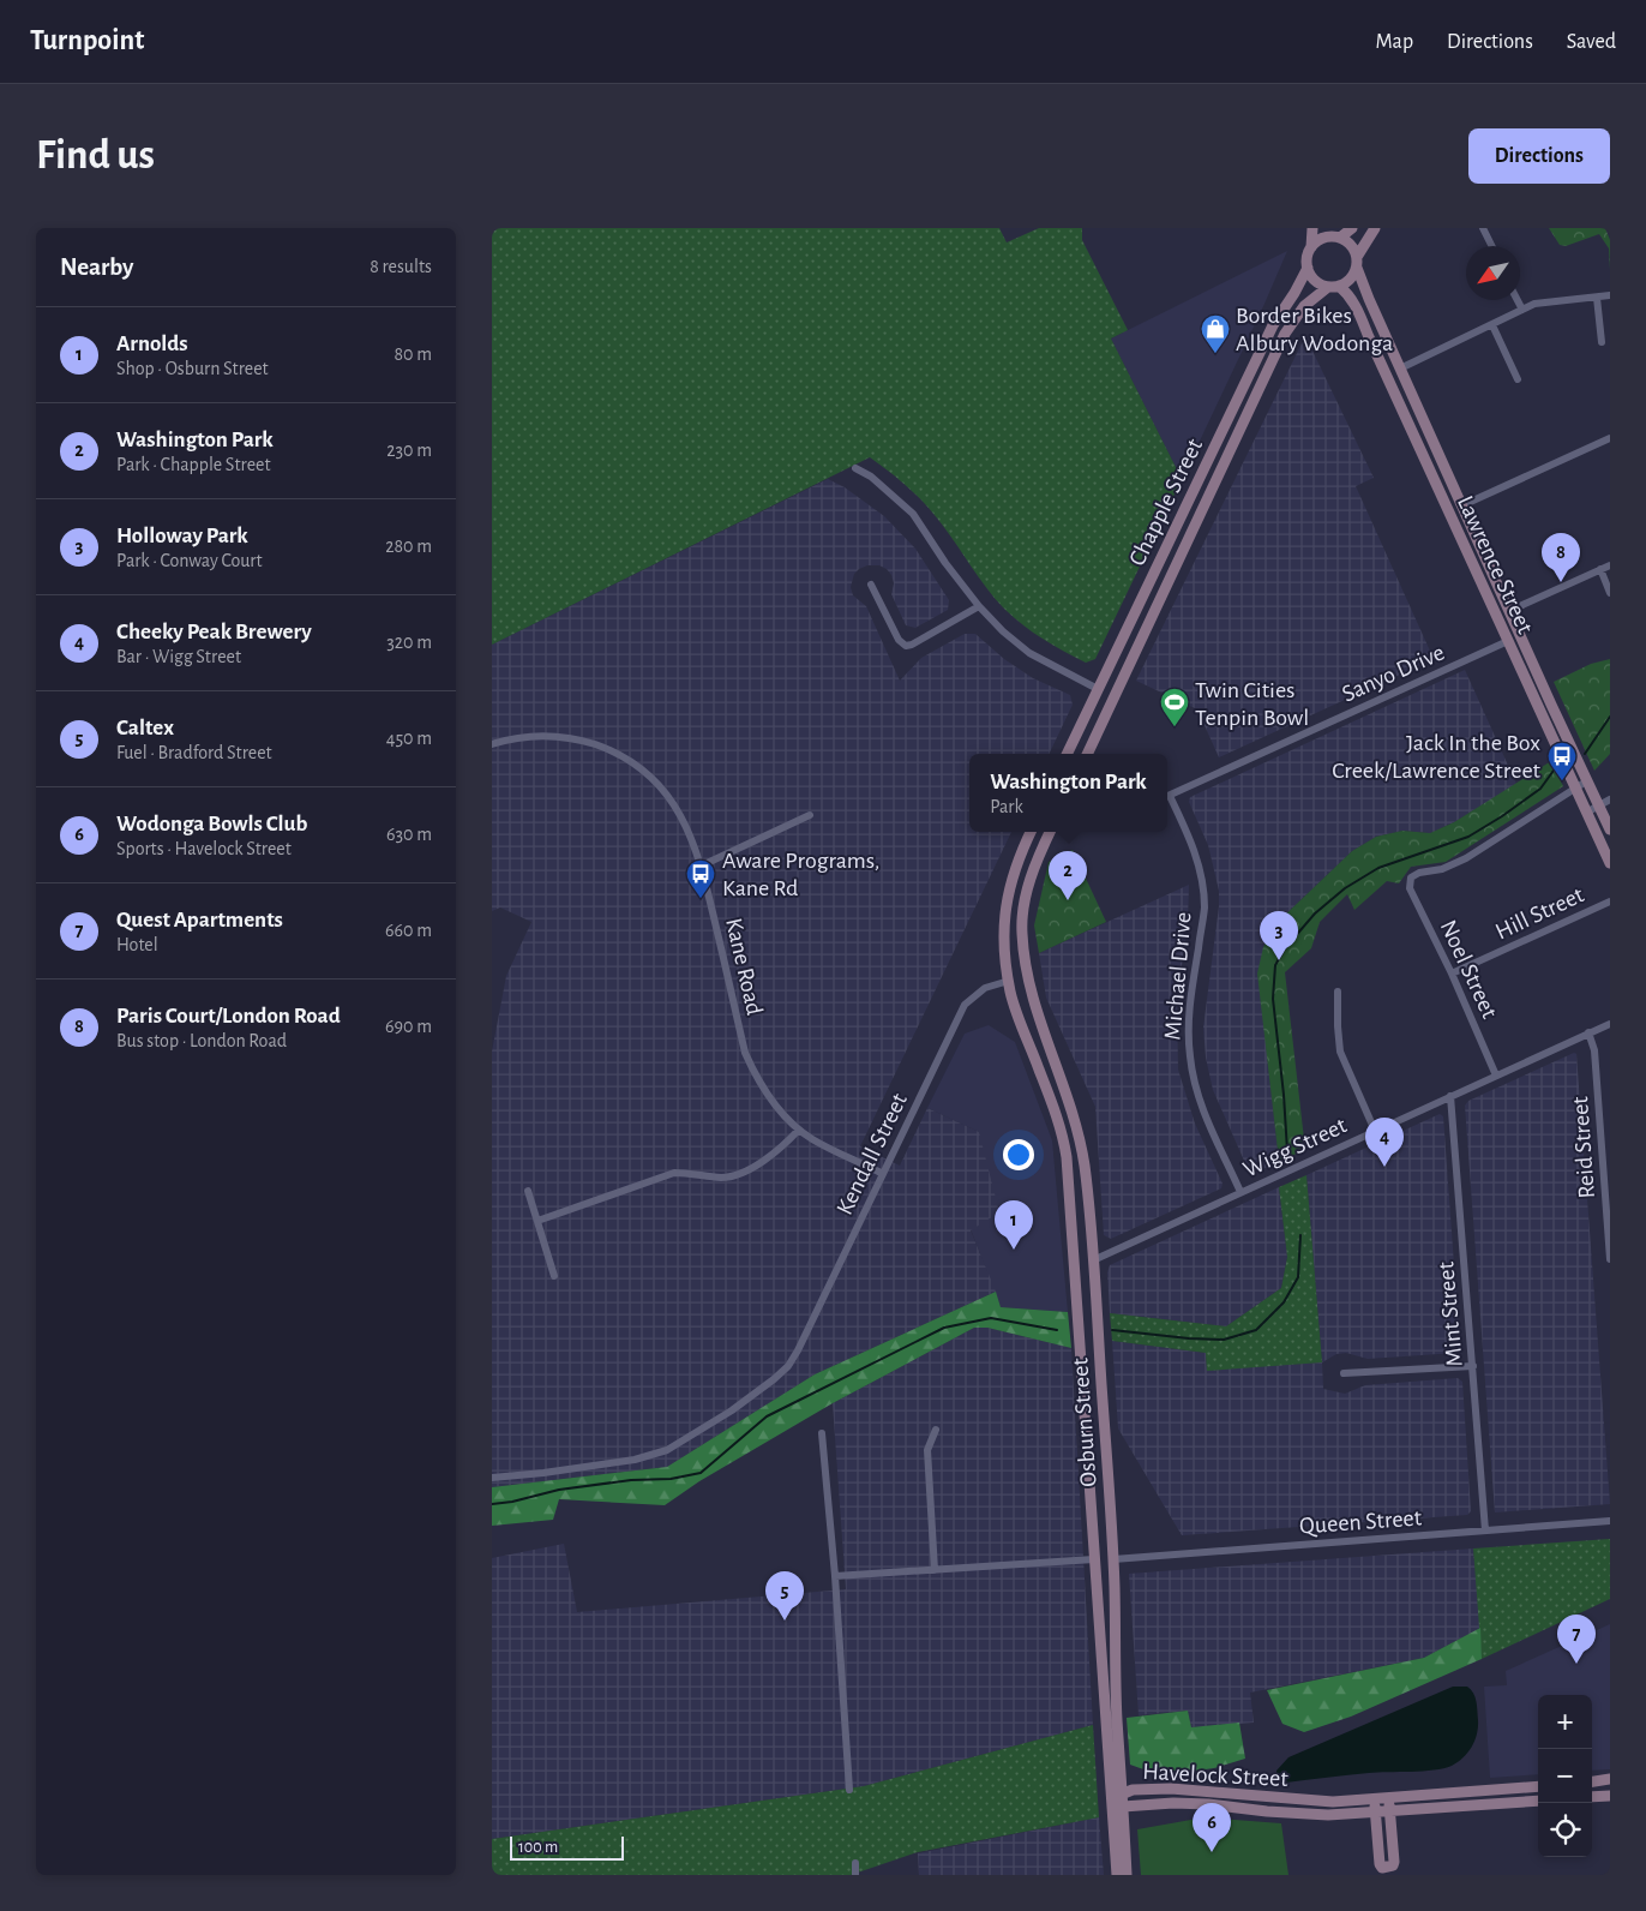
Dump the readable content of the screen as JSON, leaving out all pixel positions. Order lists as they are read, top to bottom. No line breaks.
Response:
{"streets":{"street":["Chapple Street","Lawrence Street","Sanyo Drive","Hill Street","Kane Road","Noel Street","Michael Drive","Wigg Street","Reid Street","Kendall Street","Mint Street","Osburn Street","Queen Street","Havelock Street"]},"crossings":[["Chapple Street","Lawrence Street"],["Lawrence Street","Sanyo Drive"],["Lawrence Street","Noel Street"],["Hill Street","Noel Street"],["Kane Road","Kendall Street"],["Noel Street","Wigg Street"],["Michael Drive","Wigg Street"],["Wigg Street","Reid Street"],["Wigg Street","Mint Street"],["Wigg Street","Osburn Street"],["Kendall Street","Osburn Street"],["Mint Street","Queen Street"],["Osburn Street","Queen Street"],["Osburn Street","Havelock Street"]],"places":{"shop":["Border Bikes Albury Wodonga"],"sports":["Twin Cities Tenpin Bowl"],"bus stop":["Jack In the Box Creek/Lawrence Street","Aware Programs, Kane Rd"]},"scale_bar":"100 m","north":"bottom left","page":{"header":"Turnpoint","nav":["Map","Directions","Saved"],"buttons":"Directions","title":"Find us","heading":["Nearby","8 results"],"list":[{"mark":"1","name":"Arnolds","note":"Shop · Osburn Street","value":"80 m"},{"mark":"2","name":"Washington Park","note":"Park · Chapple Street","value":"230 m"},{"mark":"3","name":"Holloway Park","note":"Park · Conway Court","value":"280 m"},{"mark":"4","name":"Cheeky Peak Brewery","note":"Bar · Wigg Street","value":"320 m"},{"mark":"5","name":"Caltex","note":"Fuel · Bradford Street","value":"450 m"},{"mark":"6","name":"Wodonga Bowls Club","note":"Sports · Havelock Street","value":"630 m"},{"mark":"7","name":"Quest Apartments","note":"Hotel","value":"660 m"},{"mark":"8","name":"Paris Court/London Road","note":"Bus stop · London Road","value":"690 m"}],"pins":["8","2","3","4","1","5","7","6"],"popup":["Washington Park","Park"],"map_buttons":["+","−"],"scale":"100 m"}}
